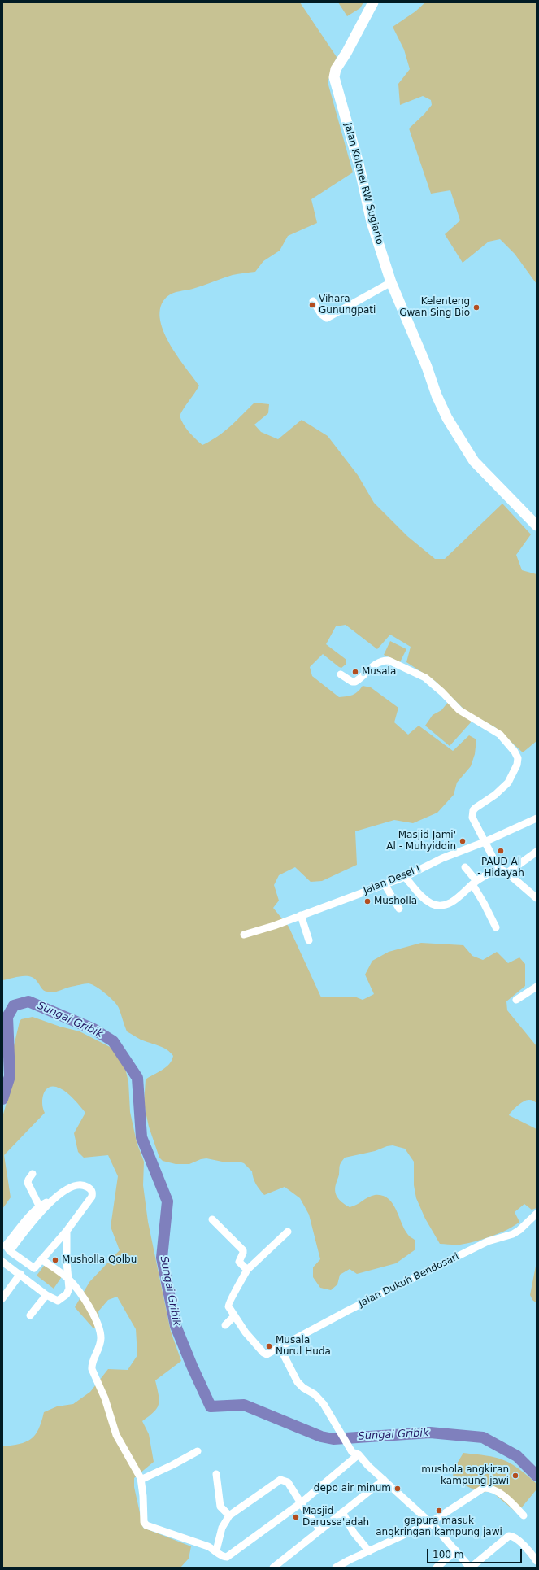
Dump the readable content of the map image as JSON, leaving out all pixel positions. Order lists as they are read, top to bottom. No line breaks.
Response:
{"streets":{"main road":["Jalan Kolonel RW Sugiarto"],"street":["Jalan Desel I","Jalan Dukuh Bendosari"]},"water":["Sungai Gribik"],"places":["Vihara Gunungpati","Kelenteng Gwan Sing Bio","Musala","Masjid Jami' Al - Muhyiddin","PAUD Al - Hidayah","Musholla","Musholla Qolbu","Musala Nurul Huda","mushola angkiran kampung jawi","depo air minum","gapura masuk angkringan kampung jawi","Masjid Darussa'adah"],"scale_bar":"100 m"}
